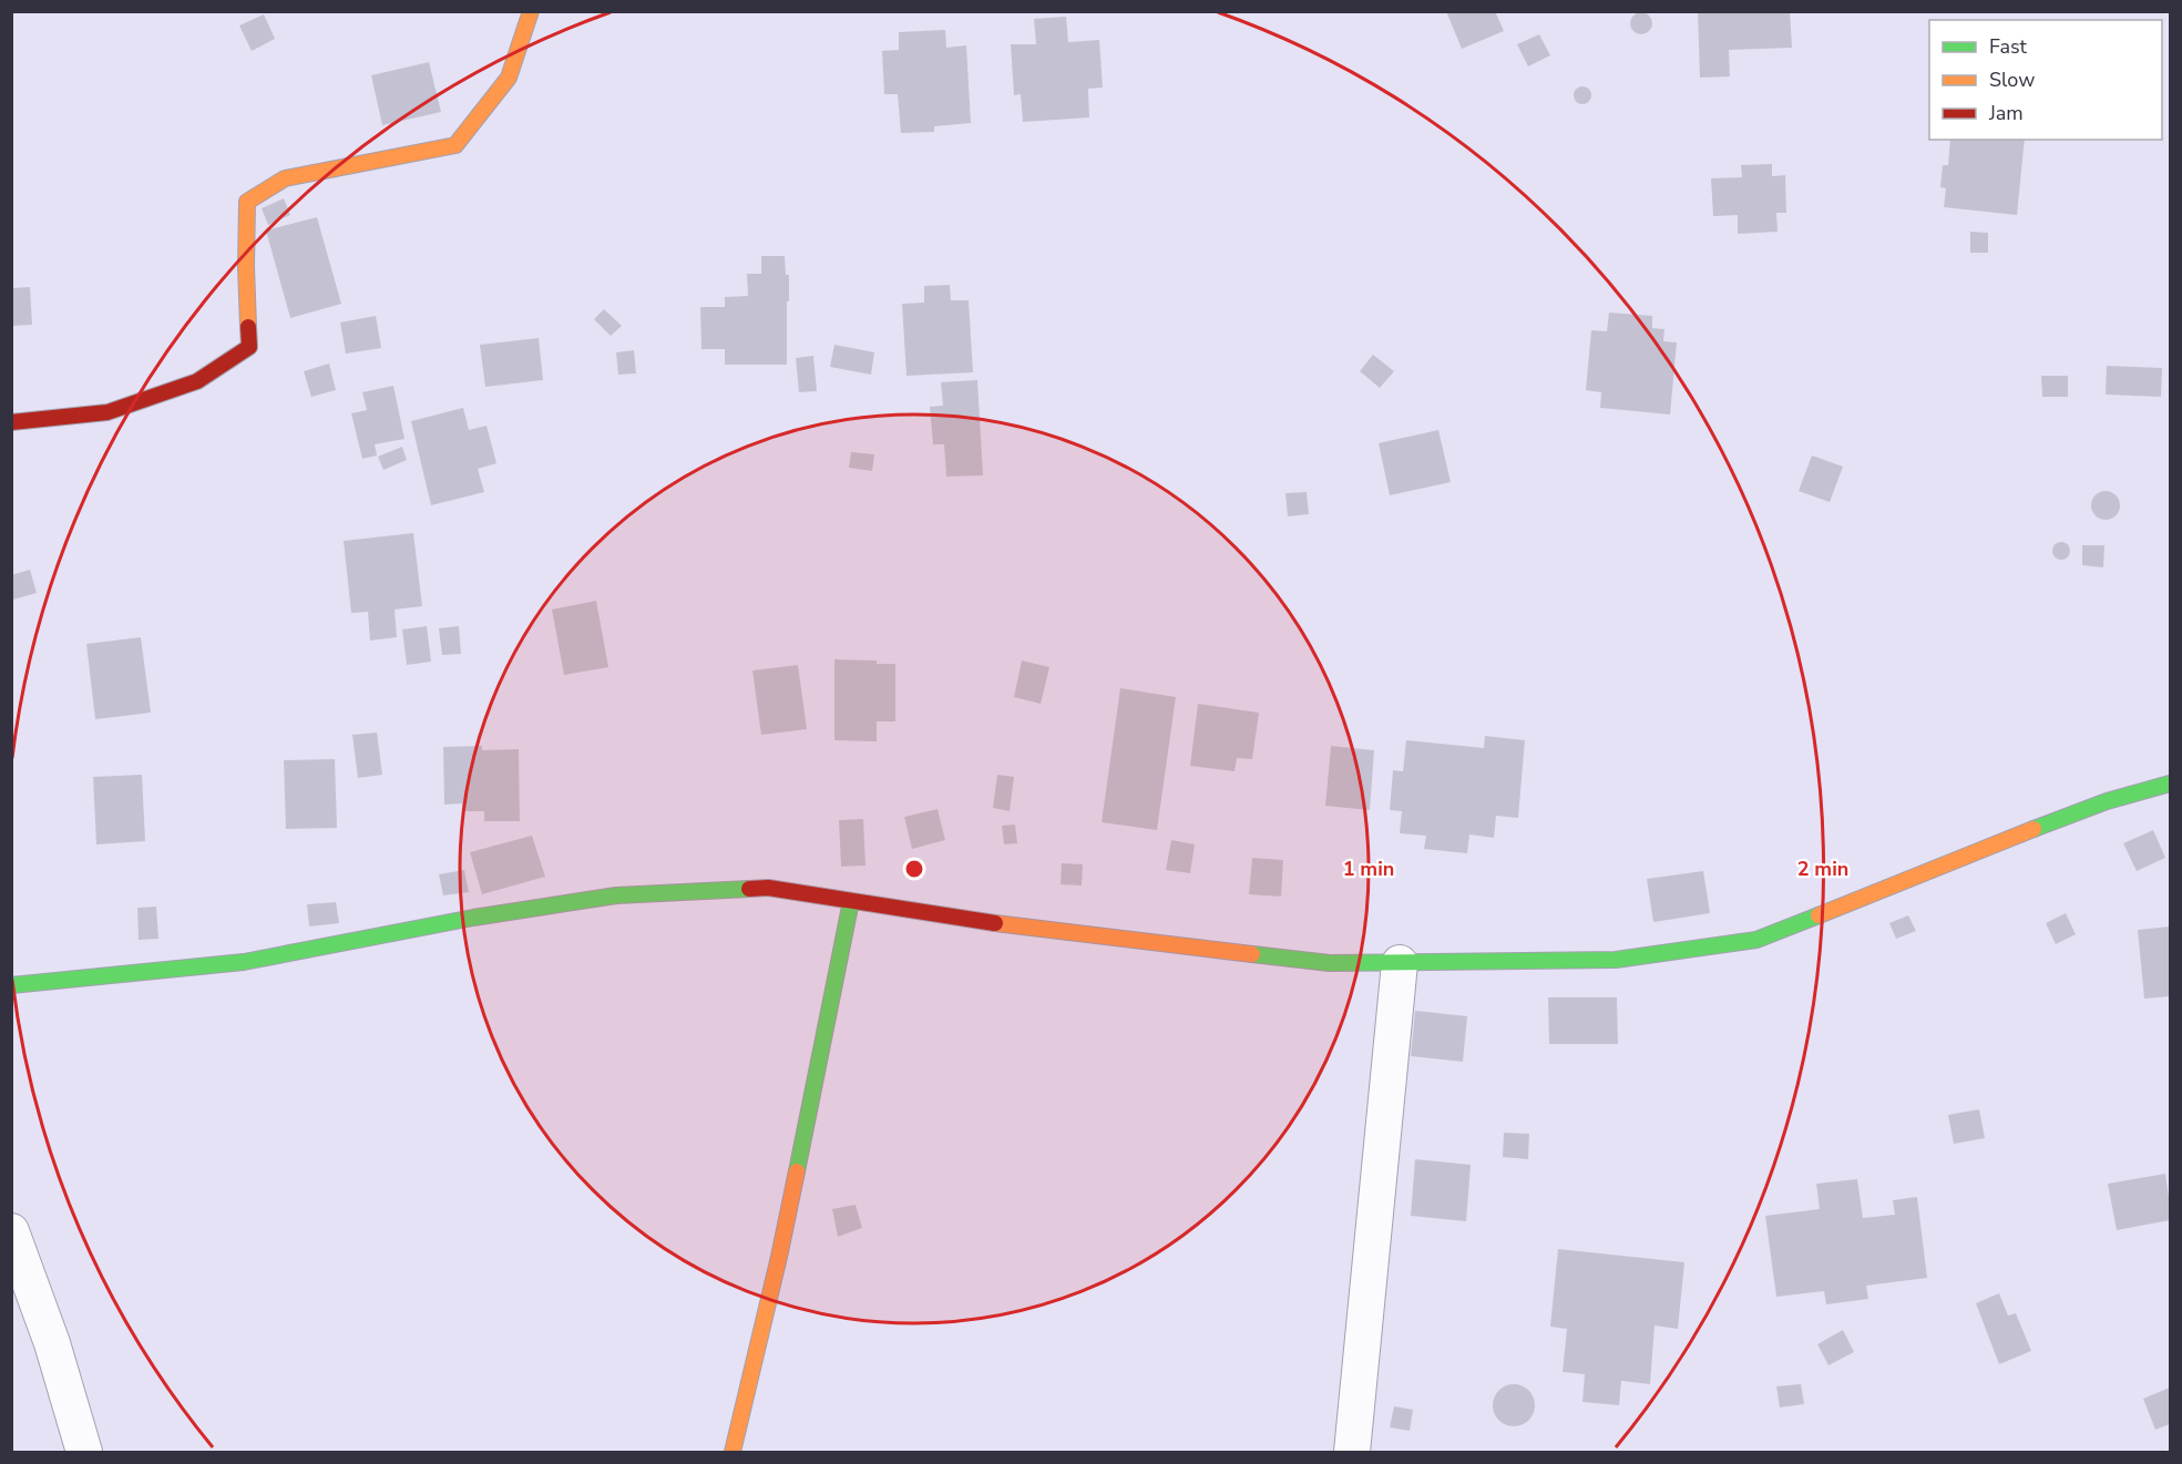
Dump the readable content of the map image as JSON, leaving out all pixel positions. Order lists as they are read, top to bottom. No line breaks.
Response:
{"legend":["Fast","Slow","Jam"],"rings":["1 min","2 min"]}
